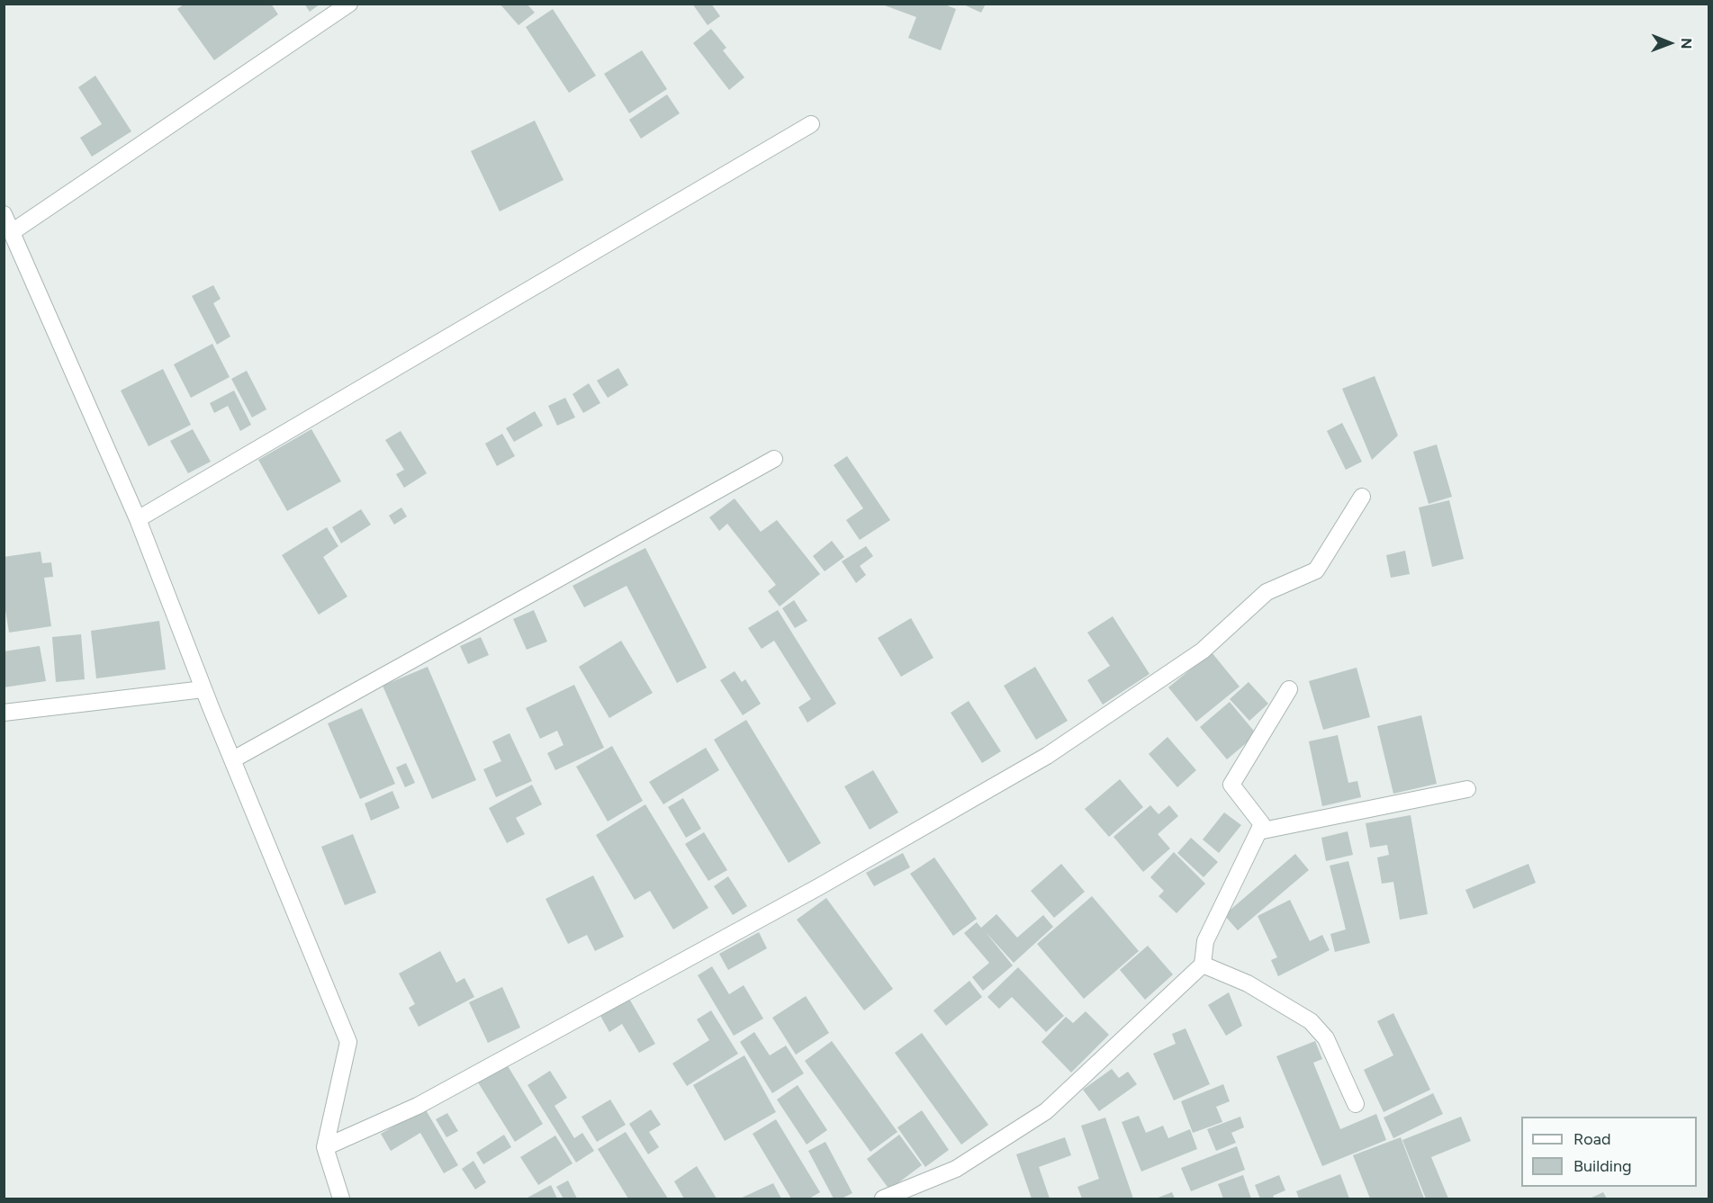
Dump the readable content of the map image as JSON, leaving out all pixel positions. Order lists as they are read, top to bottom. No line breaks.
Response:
{"legend":["Road","Building"],"north":"right"}
